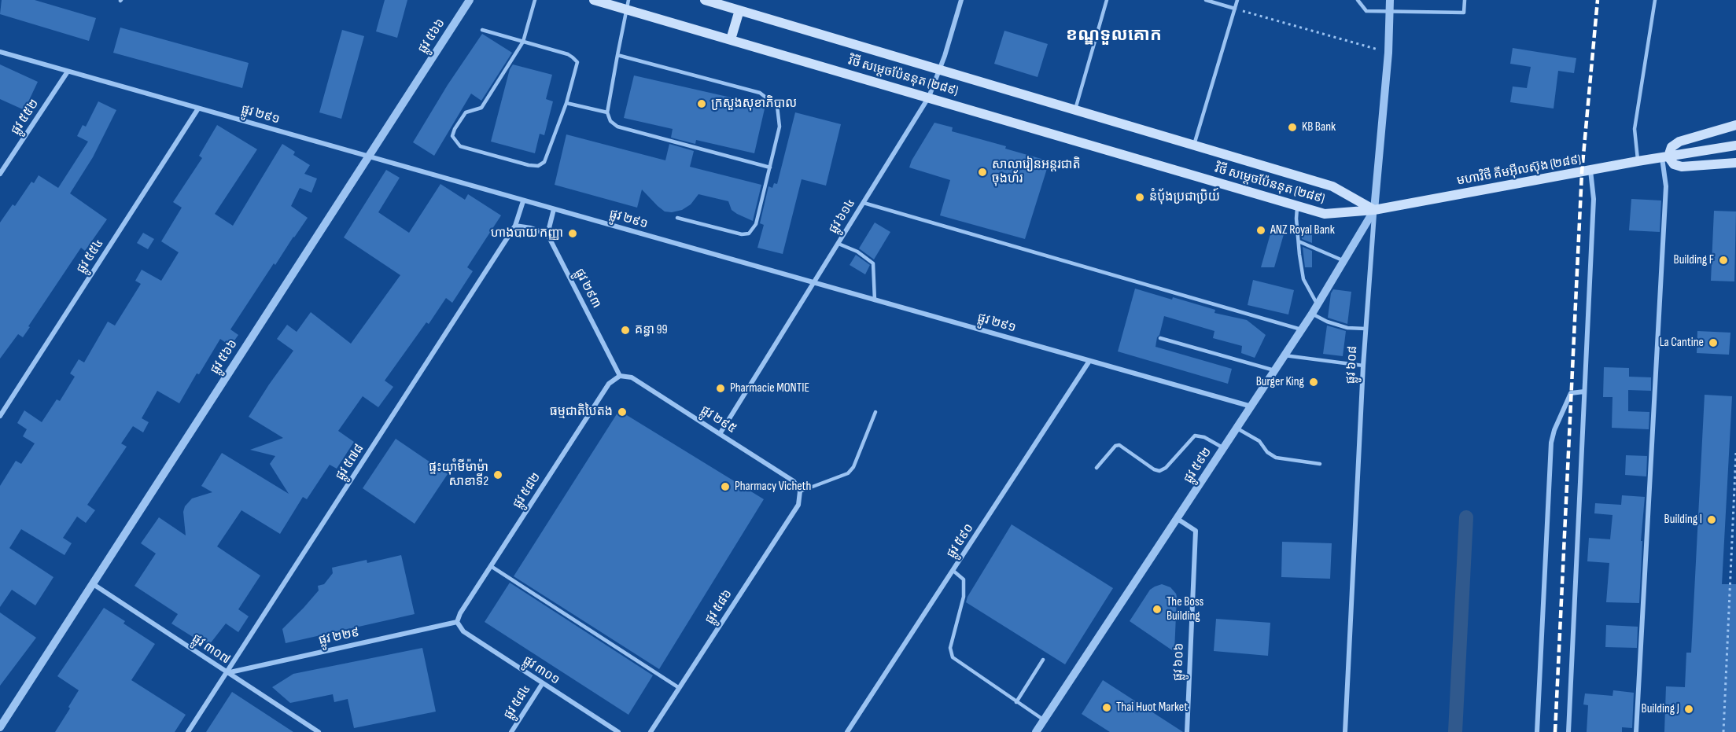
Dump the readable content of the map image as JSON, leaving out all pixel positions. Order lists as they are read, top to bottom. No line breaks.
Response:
{"streets":{"main road":["វិថី សម្តេចប៉ែននុត (២៨៩)","មហាវិថី គីមអ៊ីលស៊ុង (២៨៩)"],"street":["ផ្លូវ ៥៦៦","ផ្លូវ ២៩១","ផ្លូវ ៥៥២","ផ្លូវ ៦១៤","ផ្លូវ ៥៥៤","ផ្លូវ ២៩៣","ផ្លូវ ៦០៨","ផ្លូវ ២៩៥","ផ្លូវ ៥៧៨","ផ្លូវ ៥៩២","ផ្លូវ ៥៨២","ផ្លូវ ៥៩០","ផ្លូវ ៥៨៦","ផ្លូវ ២២៩","ផ្លូវ ៣០៧","ផ្លូវ ៦០៦","ផ្លូវ ៣០១","ផ្លូវ ៥៨៤"]},"crossings":[["ផ្លូវ ៥៦៦","ផ្លូវ ២៩១"],["ផ្លូវ ៥៦៦","ផ្លូវ ៣០៧"],["វិថី សម្តេចប៉ែននុត (២៨៩)","មហាវិថី គីមអ៊ីលស៊ុង (២៨៩)"],["វិថី សម្តេចប៉ែននុត (២៨៩)","ផ្លូវ ៦១៤"],["វិថី សម្តេចប៉ែននុត (២៨៩)","ផ្លូវ ៦០៨"],["វិថី សម្តេចប៉ែននុត (២៨៩)","ផ្លូវ ៥៩២"],["ផ្លូវ ២៩១","ផ្លូវ ៥៥២"],["ផ្លូវ ២៩១","ផ្លូវ ៦១៤"],["ផ្លូវ ២៩១","ផ្លូវ ៥៥៤"],["ផ្លូវ ២៩១","ផ្លូវ ៥៧៨"],["ផ្លូវ ២៩១","ផ្លូវ ៥៩២"],["ផ្លូវ ២៩១","ផ្លូវ ៥៩០"],["មហាវិថី គីមអ៊ីលស៊ុង (២៨៩)","ផ្លូវ ៦០៨"],["មហាវិថី គីមអ៊ីលស៊ុង (២៨៩)","ផ្លូវ ៥៩២"],["ផ្លូវ ៦១៤","ផ្លូវ ២៩៥"],["ផ្លូវ ២៩៣","ផ្លូវ ២៩៥"],["ផ្លូវ ២៩៣","ផ្លូវ ៥៨២"],["ផ្លូវ ៦០៨","ផ្លូវ ៥៩២"],["ផ្លូវ ២៩៥","ផ្លូវ ៥៨២"],["ផ្លូវ ២៩៥","ផ្លូវ ៥៨៦"],["ផ្លូវ ៥៧៨","ផ្លូវ ២២៩"],["ផ្លូវ ៥៧៨","ផ្លូវ ៣០៧"],["ផ្លូវ ៥៩២","ផ្លូវ ៦០៦"],["ផ្លូវ ៥៨២","ផ្លូវ ២២៩"],["ផ្លូវ ៥៨២","ផ្លូវ ៣០១"],["ផ្លូវ ២២៩","ផ្លូវ ៣០៧"],["ផ្លូវ ២២៩","ផ្លូវ ៣០១"],["ផ្លូវ ៣០១","ផ្លូវ ៥៨៤"]],"districts":["ខណ្ឌទួលគោក"],"places":["ក្រសួងសុខាភិបាល","KB Bank","សាលារៀនអន្តរជាតិ ចុងហ័រ","នំបុ័ងប្រជាប្រិយ៍","ANZ Royal Bank","ហាងបាយ កញ្ញា","Building F","គន្ធា 99","La Cantine","Burger King","Pharmacie MONTIE","ធម្មជាតិបៃតង","ផ្ទះយ៉ាំមីម៉ាម៉ា សាខាទី2","Pharmacy Vicheth","Building I","The Boss Building","Thai Huot Market","Building J"]}
